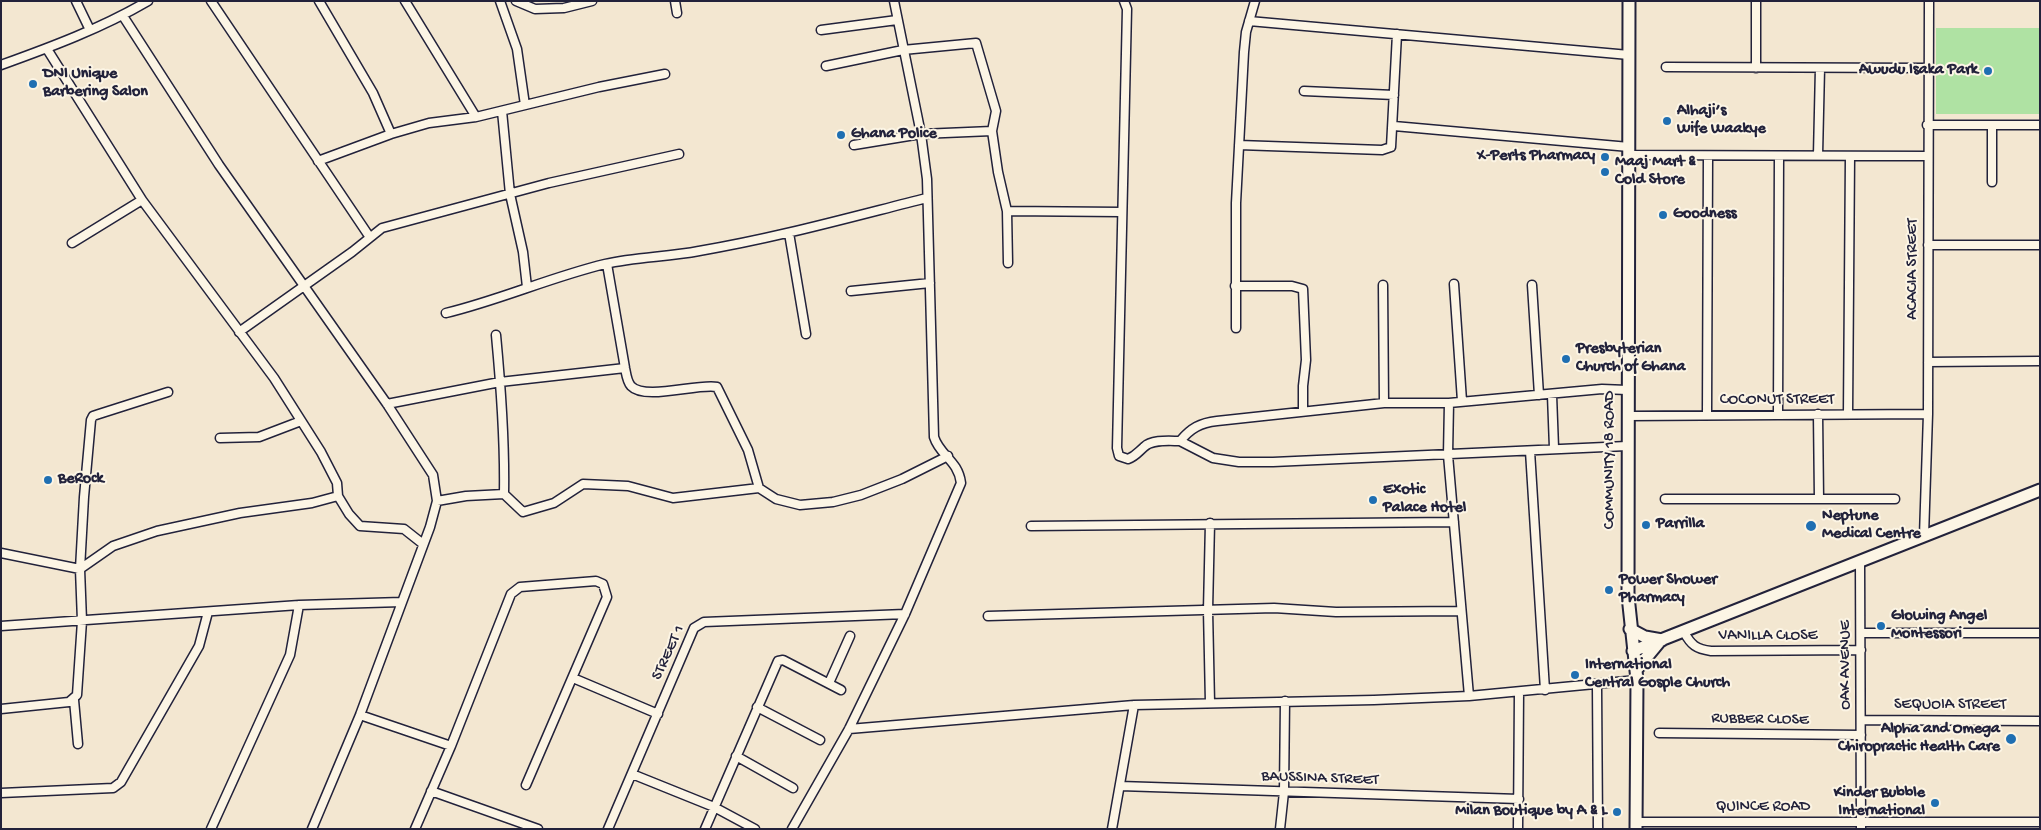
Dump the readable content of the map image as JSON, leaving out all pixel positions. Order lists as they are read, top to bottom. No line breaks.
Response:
{"streets":{"main road":["COMMUNITY 18 ROAD"],"street":["ACACIA STREET","COCONUT STREET","VANILLA CLOSE","STREET 1","OAK AVENUE","SEQUOIA STREET","RUBBER CLOSE","BAUSSINA STREET","QUINCE ROAD"]},"crossings":[["ACACIA STREET","COCONUT STREET"],["COCONUT STREET","COMMUNITY 18 ROAD"],["COMMUNITY 18 ROAD","QUINCE ROAD"],["VANILLA CLOSE","OAK AVENUE"],["OAK AVENUE","SEQUOIA STREET"],["OAK AVENUE","RUBBER CLOSE"],["OAK AVENUE","QUINCE ROAD"]],"places":["Awudu Isaka Park","DNI Unique Barbering Salon","Alhaji’s Wife Waakye","Ghana Police","X-Perts Pharmacy","Maaj Mart & Cold Store","Goodness","Presbyterian Church of Ghana","BeRock","Exotic Palace Hotel","Parrilla","Neptune Medical Centre","Power Shower Pharmacy","Glowing Angel Montessori","International Central Gosple Church","Alpha and Omega Chiropractic Health Care","Kinder Bubble International","Milan Boutique by A & L"]}
